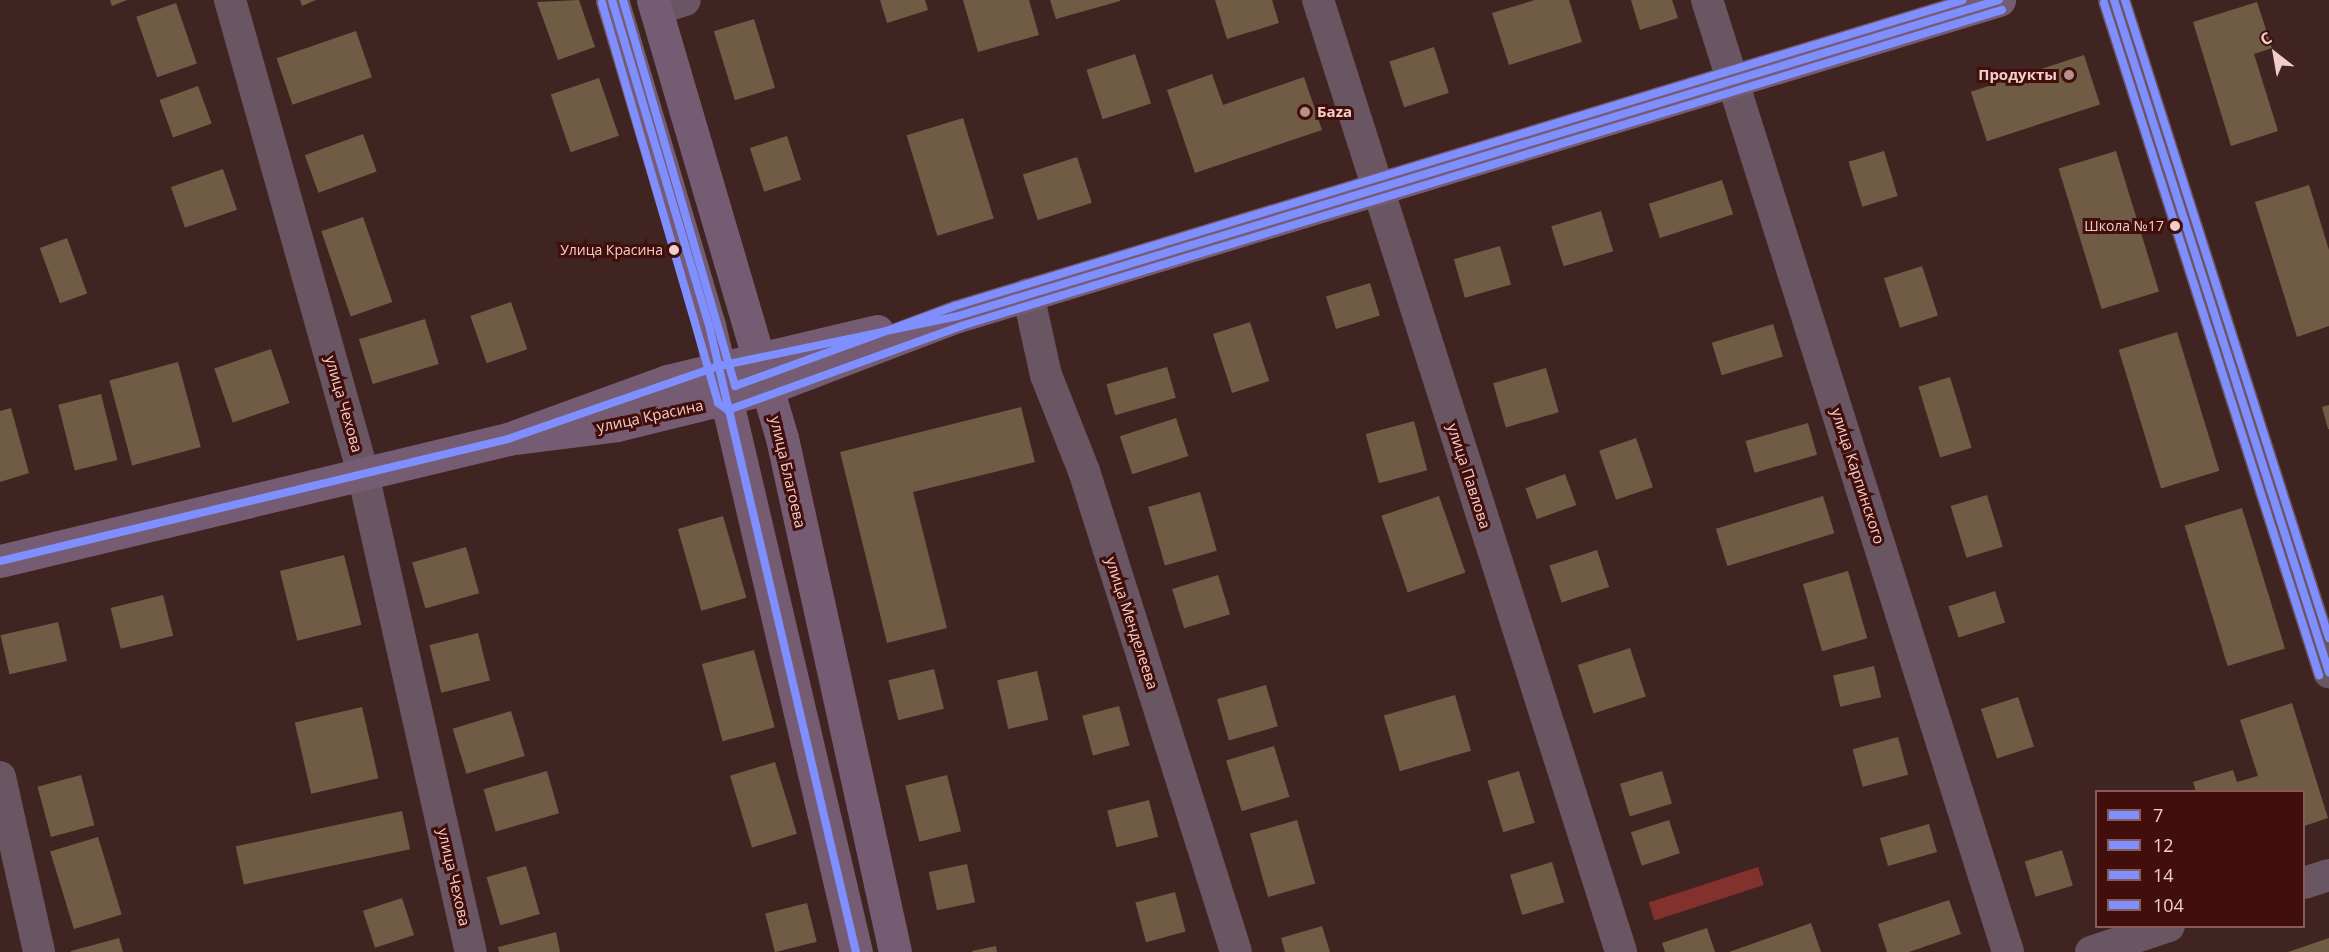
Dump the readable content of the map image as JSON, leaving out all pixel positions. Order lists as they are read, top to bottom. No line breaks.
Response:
{"streets":{"main road":["улица Красина","улица Благоева"],"street":["улица Чехова","улица Павлова","улица Карпинского","улица Менделеева"]},"crossings":[["улица Чехова","улица Красина"],["улица Красина","улица Благоева"],["улица Красина","улица Павлова"],["улица Красина","улица Карпинского"],["улица Красина","улица Менделеева"]],"places":["Продукты","Баza","Школа №17","Улица Красина"],"lines":["transit line 7","transit line 14","transit line 104","transit line 12"],"legend":["7","12","14","104"],"north":"top left"}
